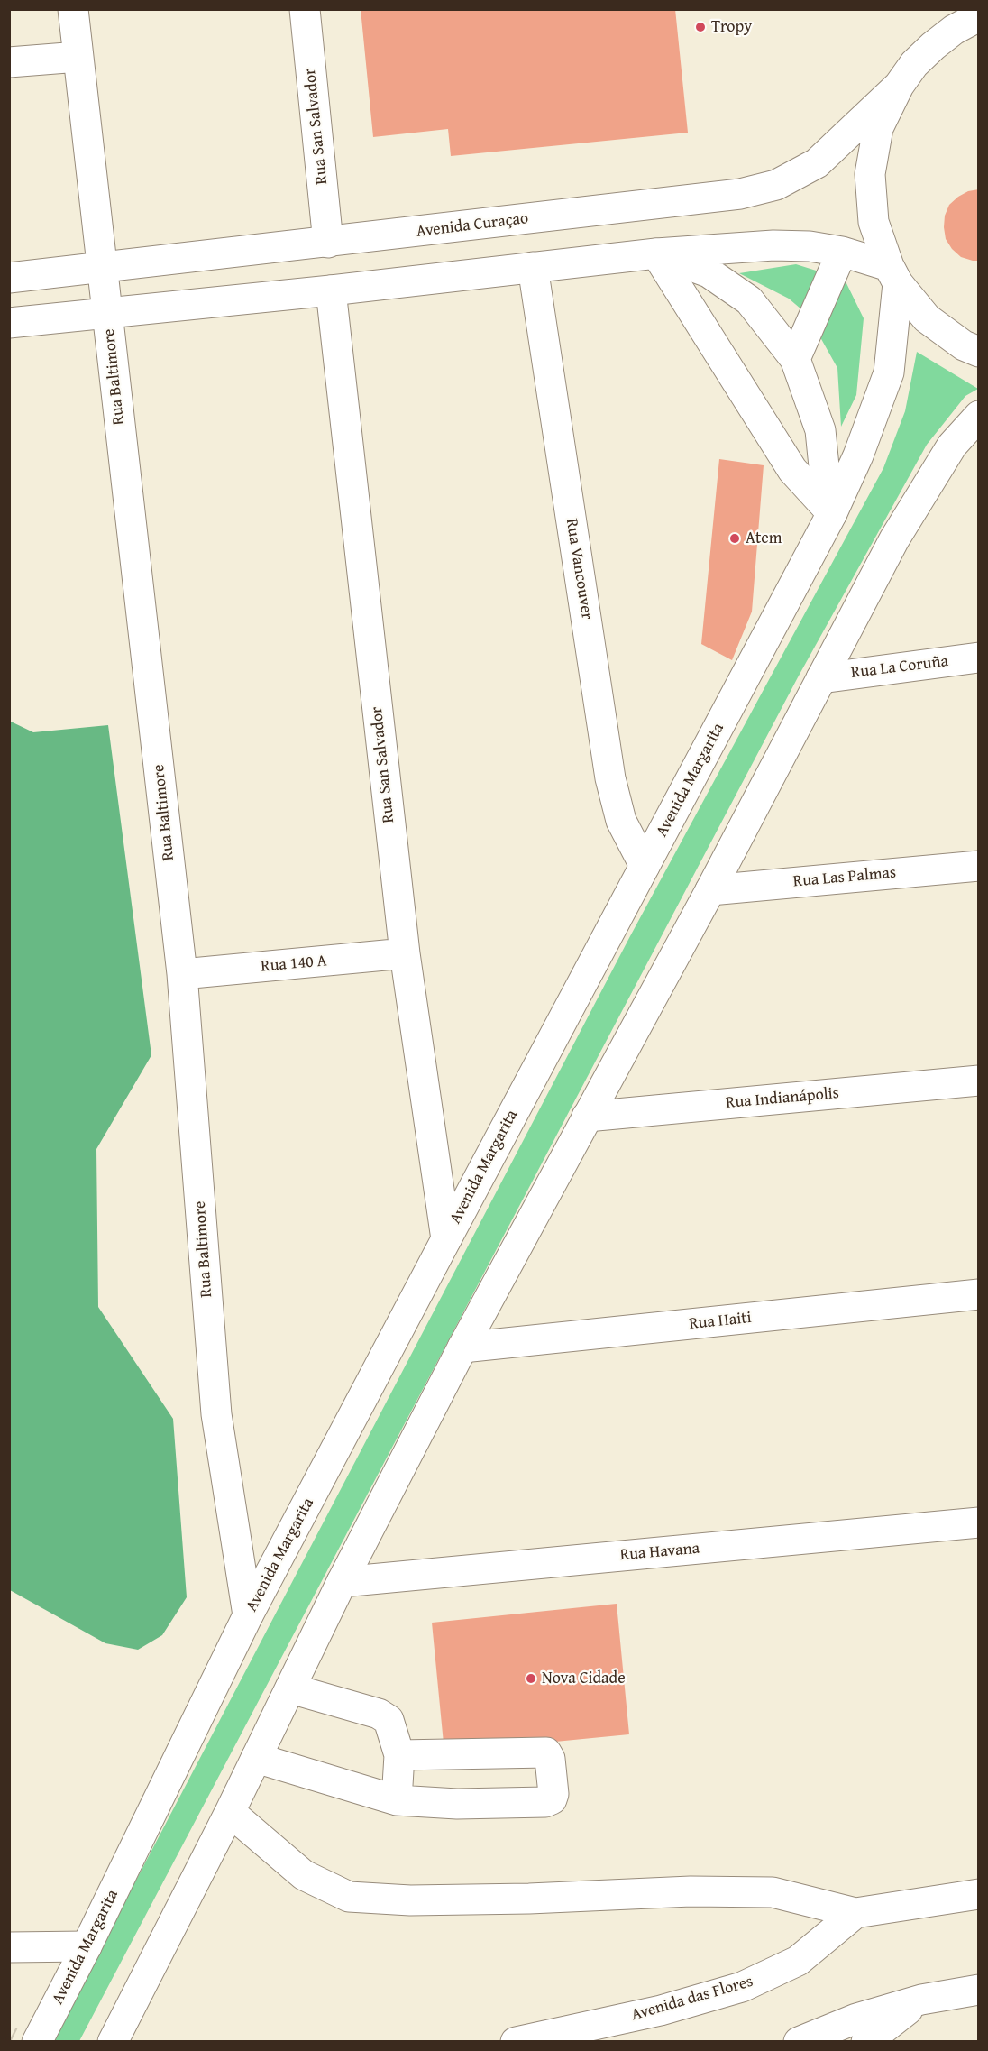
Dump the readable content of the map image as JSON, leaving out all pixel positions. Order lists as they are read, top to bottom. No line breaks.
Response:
{"streets":{"main road":["Rua San Salvador","Avenida Curaçao","Rua Baltimore","Rua Vancouver","Rua La Coruña","Avenida Margarita","Rua Las Palmas","Rua 140 A","Rua Indianápolis","Rua Haiti","Rua Havana","Avenida das Flores"]},"crossings":[["Rua San Salvador","Avenida Curaçao"],["Rua San Salvador","Avenida Margarita"],["Rua San Salvador","Rua 140 A"],["Avenida Curaçao","Rua Baltimore"],["Rua Baltimore","Avenida Margarita"],["Rua Baltimore","Rua 140 A"],["Rua Vancouver","Avenida Margarita"]],"places":["Tropy","Atem","Nova Cidade"]}
